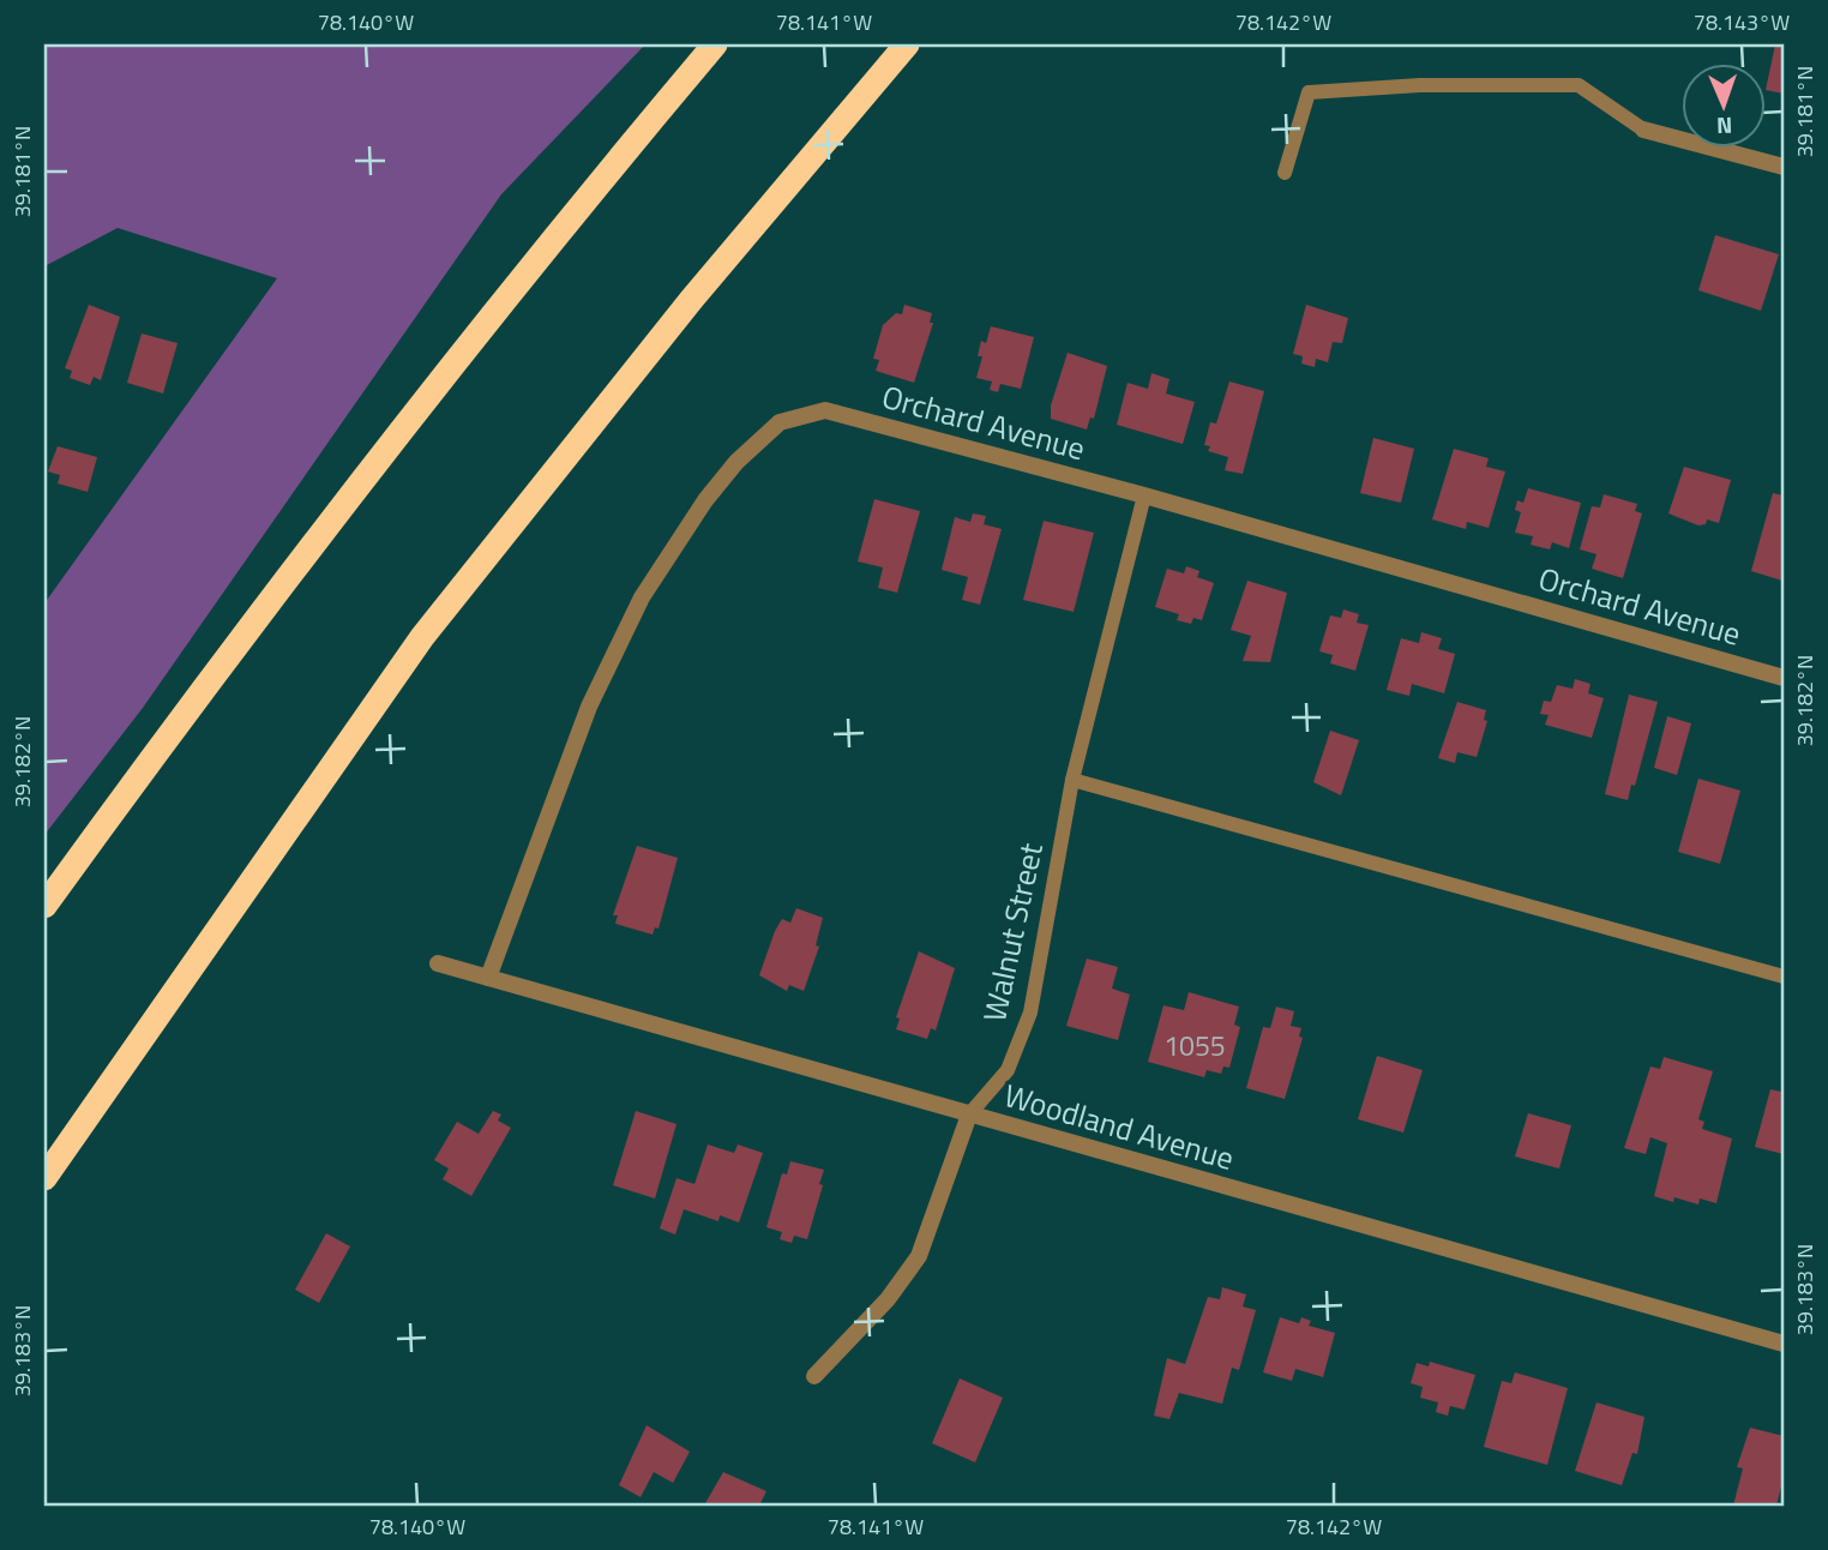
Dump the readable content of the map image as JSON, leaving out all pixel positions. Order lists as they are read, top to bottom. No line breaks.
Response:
{"streets":{"street":["Orchard Avenue","Walnut Street","Woodland Avenue"]},"crossings":[["Orchard Avenue","Walnut Street"],["Orchard Avenue","Woodland Avenue"],["Walnut Street","Woodland Avenue"]],"house_numbers":["1055"],"north":"bottom","coordinates":["78.140°W","78.141°W","78.142°W","78.143°W","39.181°N","39.182°N","39.183°N"]}
